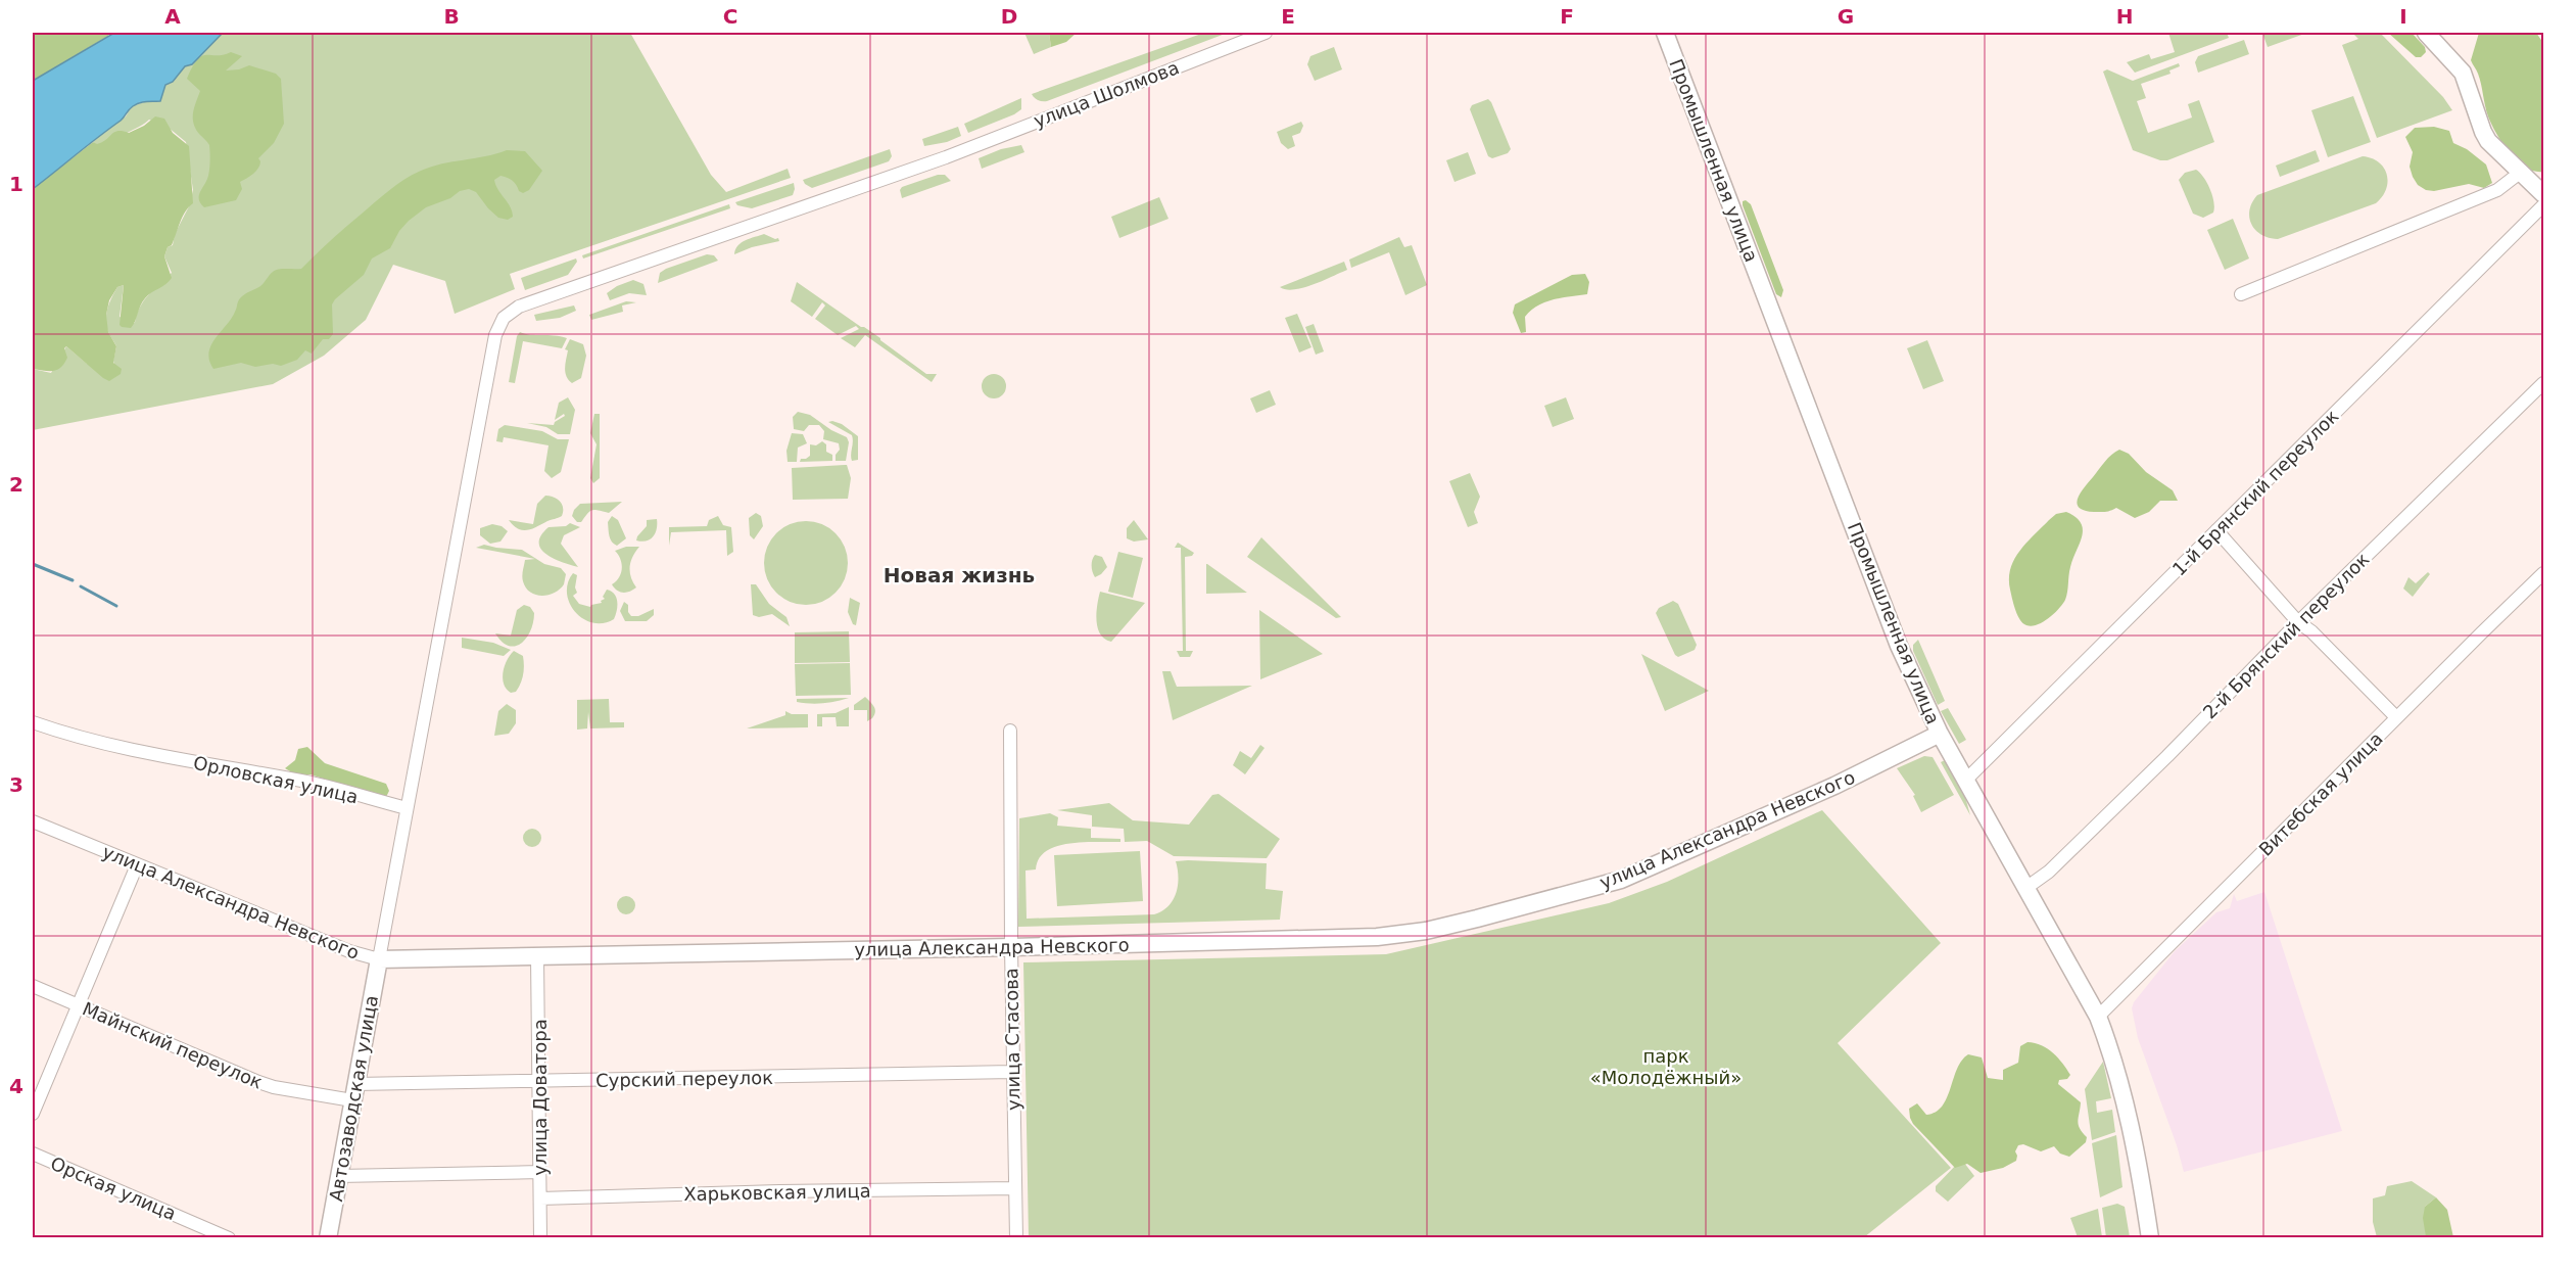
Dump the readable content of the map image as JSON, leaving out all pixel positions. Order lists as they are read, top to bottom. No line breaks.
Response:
{"streets":{"street":["улица Шолмова","Промышленная улица","1-й Брянский переулок","2-й Брянский переулок","Орловская улица","Витебская улица","улица Александра Невского","улица Стасова","Майнский переулок","Сурский переулок","улица Доватора","Автозаводская улица","Орская улица","Харьковская улица"]},"crossings":[["улица Шолмова","Орловская улица"],["Промышленная улица","1-й Брянский переулок"],["Промышленная улица","2-й Брянский переулок"],["Промышленная улица","Витебская улица"],["Промышленная улица","улица Александра Невского"],["улица Александра Невского","улица Стасова"],["улица Александра Невского","улица Доватора"],["улица Александра Невского","Автозаводская улица"],["улица Стасова","Сурский переулок"],["улица Стасова","Харьковская улица"],["Майнский переулок","Сурский переулок"],["Майнский переулок","Автозаводская улица"],["Сурский переулок","улица Доватора"],["Сурский переулок","Автозаводская улица"],["улица Доватора","Харьковская улица"]],"districts":["Новая жизнь"],"parks":["парк «Молодёжный»"],"grid":{"columns":["A","B","C","D","E","F","G","H","I"],"rows":["1","2","3","4"]}}
